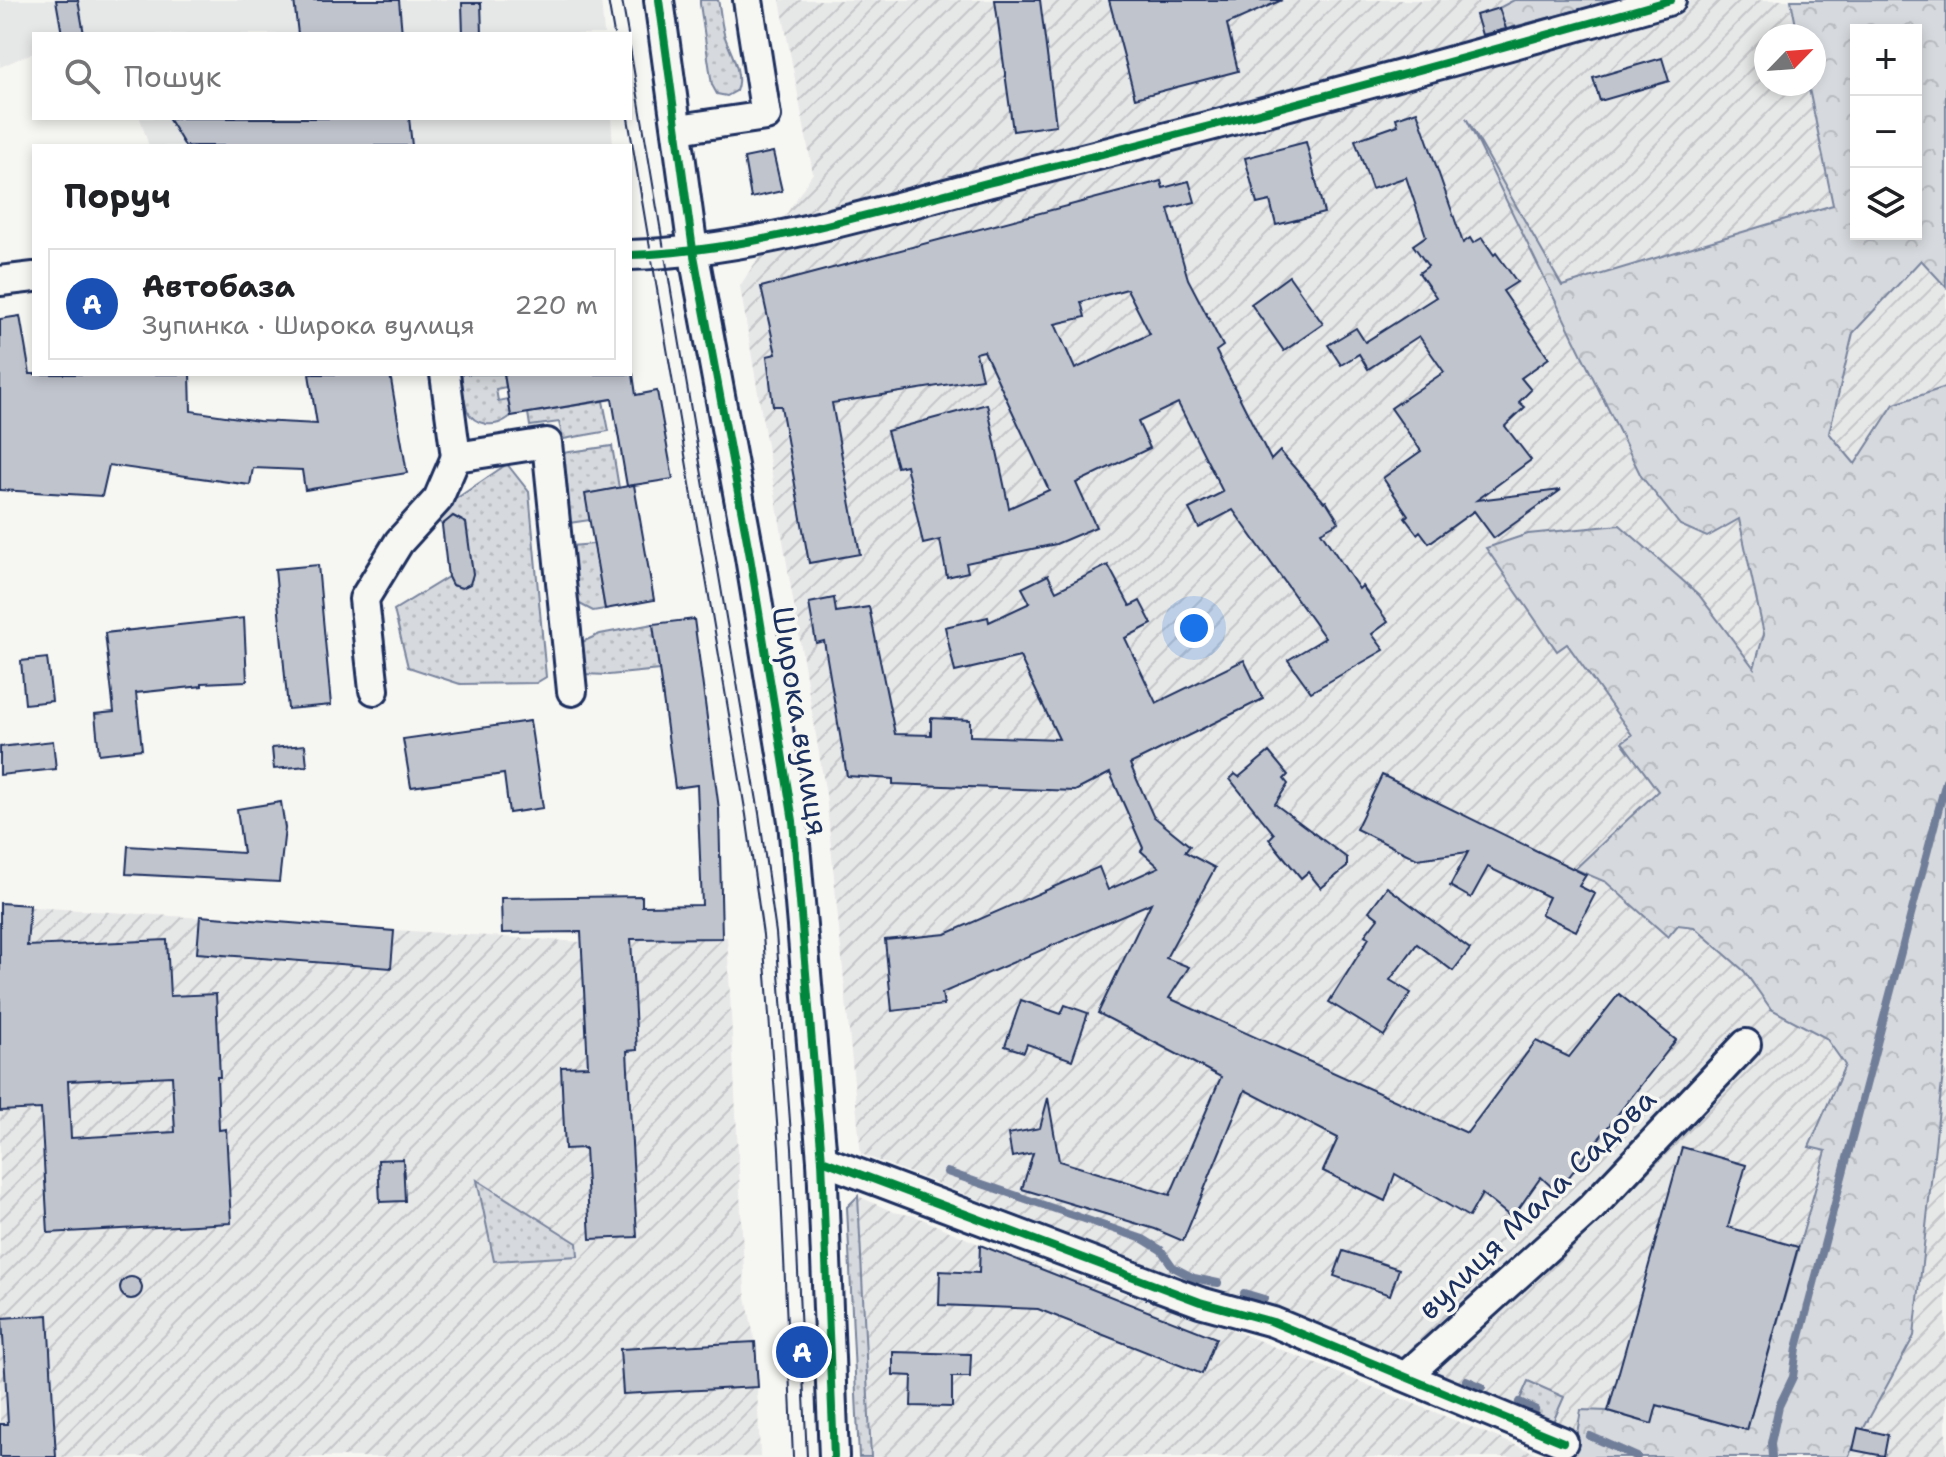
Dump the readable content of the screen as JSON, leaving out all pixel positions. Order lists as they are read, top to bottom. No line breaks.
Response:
{"streets":{"street":["Широка вулиця","вулиця Мала Садова"]},"north":"top right","page":{"map_buttons":["+","−"],"search":"Пошук","heading":"Поруч","list":[{"mark":"A","name":"Автобаза","note":"Зупинка · Широка вулиця","value":"220 m"}],"pins":"A"}}
